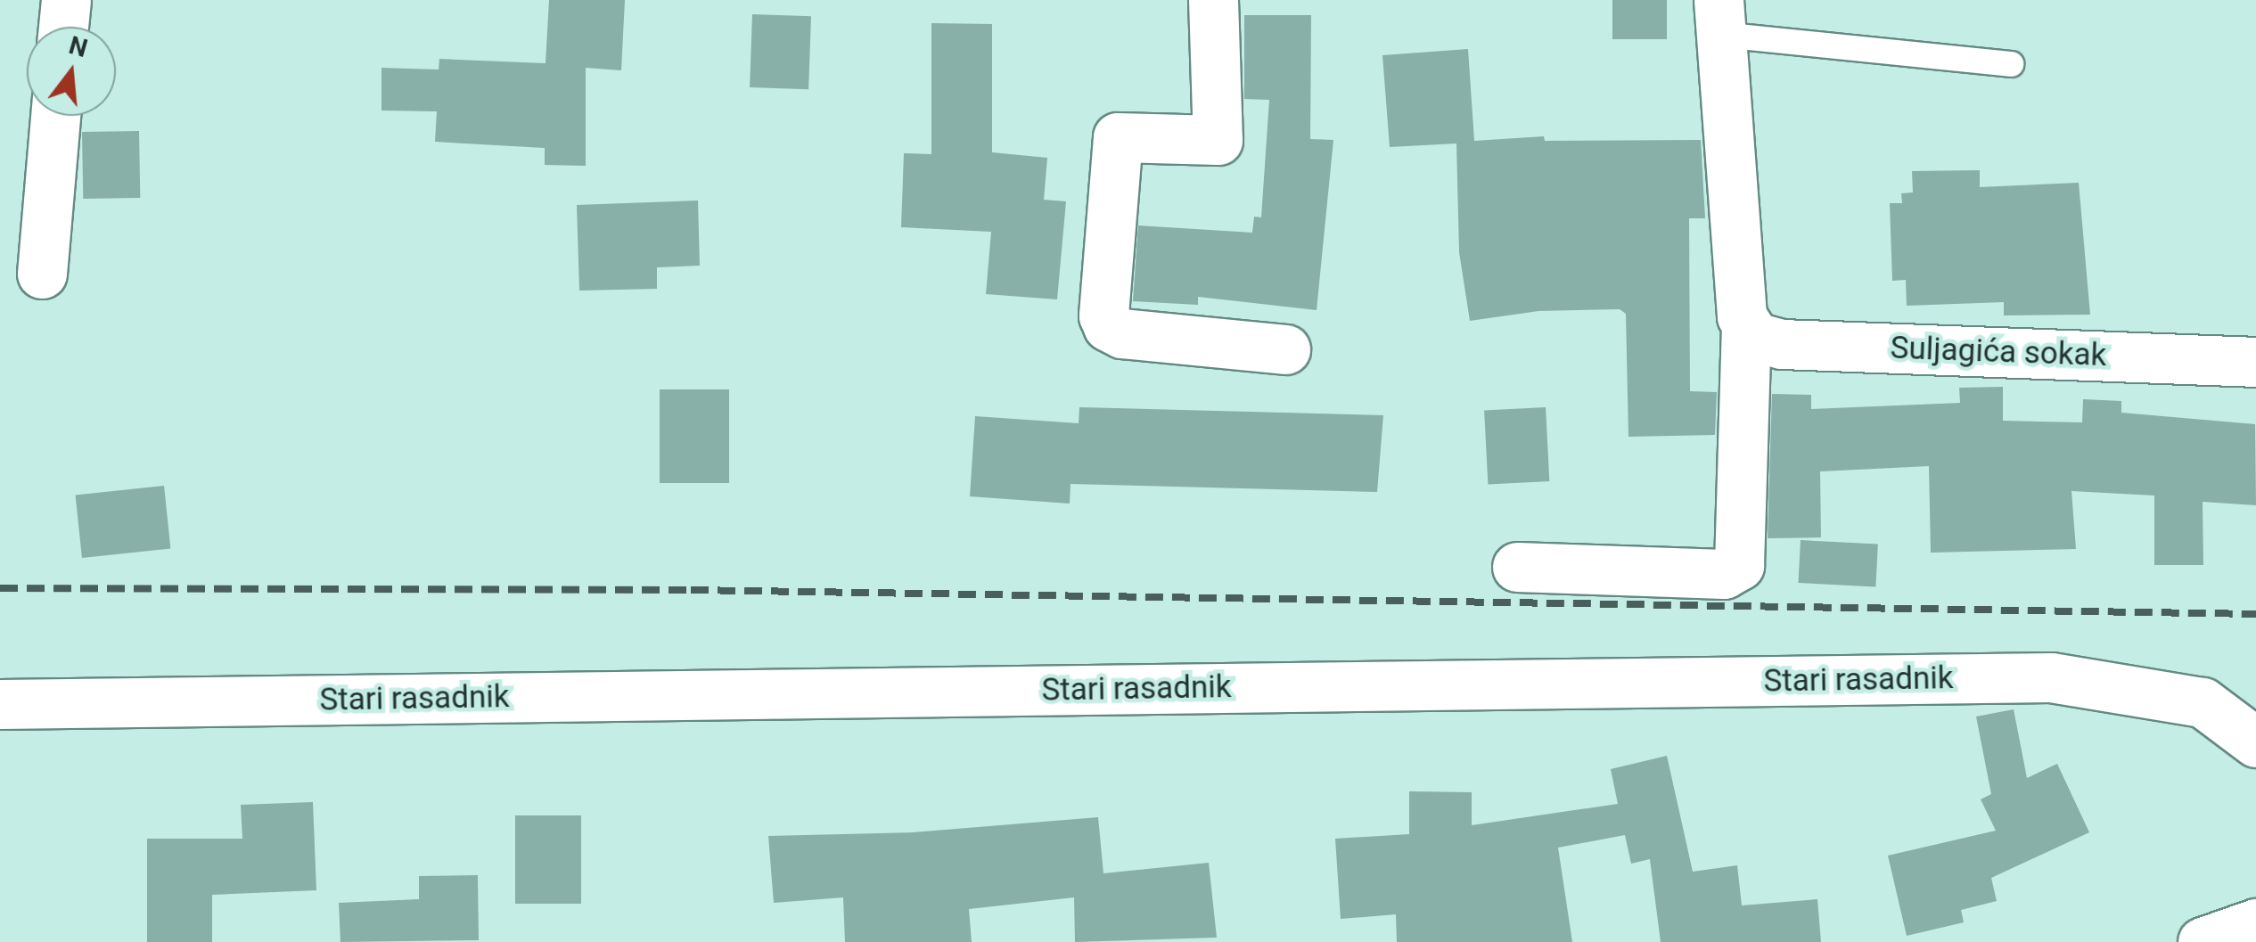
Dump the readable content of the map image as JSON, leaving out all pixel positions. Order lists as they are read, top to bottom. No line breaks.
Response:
{"streets":{"street":["Suljagića sokak","Stari rasadnik"]},"north":"top"}
